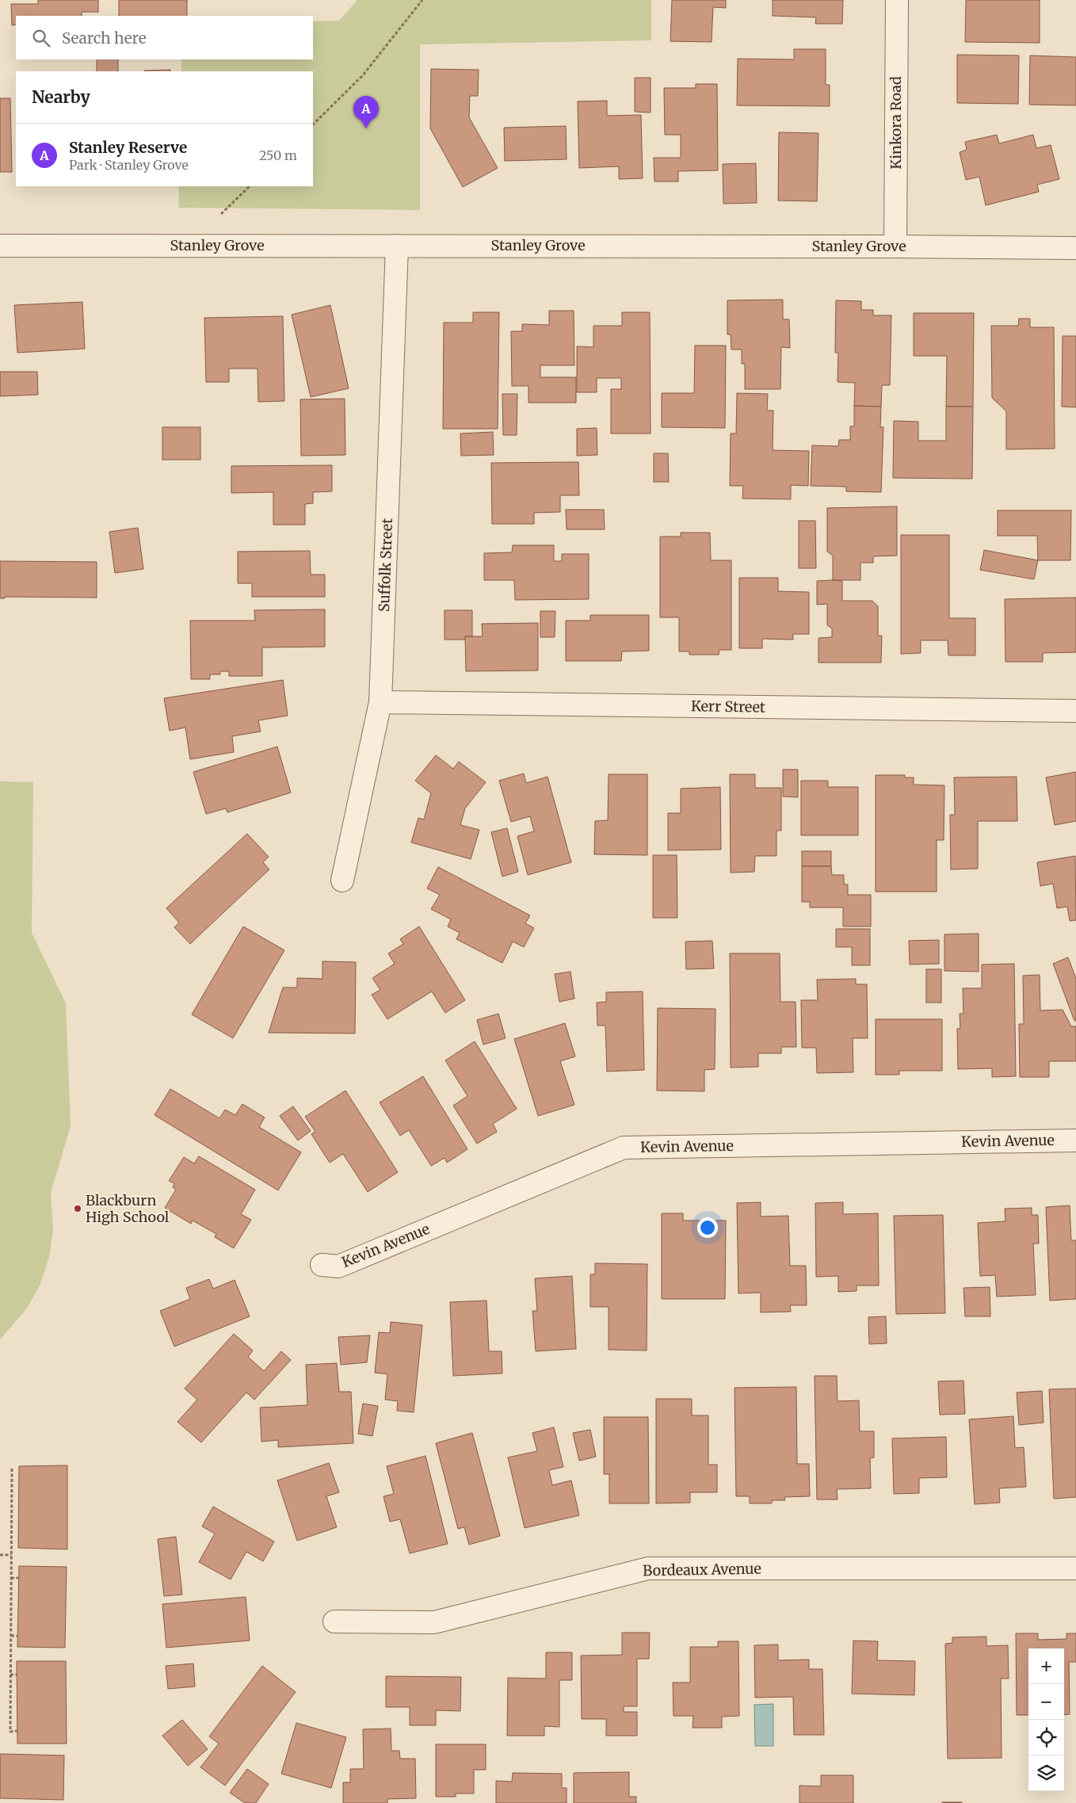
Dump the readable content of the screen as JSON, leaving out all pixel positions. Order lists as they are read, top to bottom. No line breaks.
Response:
{"streets":{"street":["Kinkora Road","Stanley Grove","Suffolk Street","Kerr Street","Kevin Avenue","Bordeaux Avenue"]},"crossings":[["Kinkora Road","Stanley Grove"],["Stanley Grove","Suffolk Street"],["Suffolk Street","Kerr Street"]],"places":["Blackburn High School"],"page":{"search":"Search here","heading":"Nearby","pins":"A","list":[{"mark":"A","name":"Stanley Reserve","note":"Park · Stanley Grove","value":"250 m"}],"map_buttons":["+","−"]}}
